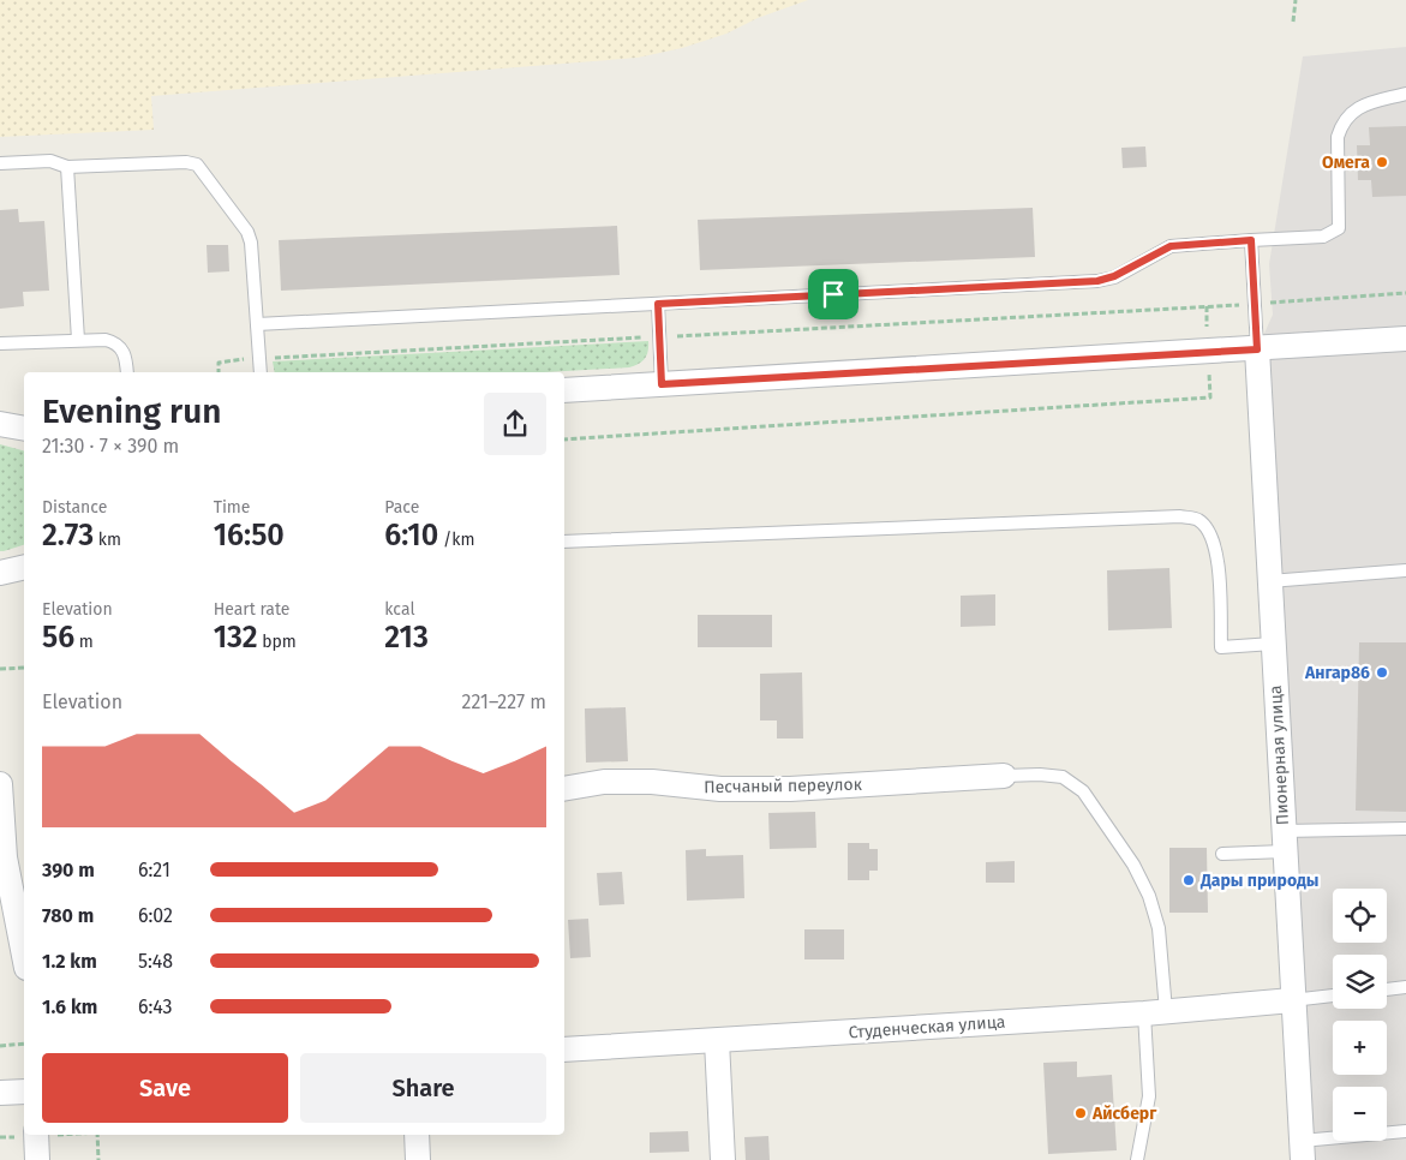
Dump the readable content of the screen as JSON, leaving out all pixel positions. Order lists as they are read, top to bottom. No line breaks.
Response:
{"streets":{"street":["Пионерная улица","Песчаный переулок","Студенческая улица"]},"crossings":[["Пионерная улица","Студенческая улица"]],"places":["Омега","Ангар86","Дары природы","Айсберг"],"page":{"heading":["Evening run","21:30 · 7 × 390 m"],"stats":[["Distance","2.73 km"],["Time","16:50"],["Pace","6:10 /km"],["Elevation","56 m"],["Heart rate","132 bpm"],["kcal","213"]],"chart":["Elevation","221–227 m"],"list":[{"name":"390 m","note":"6:21"},{"name":"780 m","note":"6:02"},{"name":"1.2 km","note":"5:48"},{"name":"1.6 km","note":"6:43"}],"map_buttons":["+","−"],"buttons":["Save","Share"]}}
